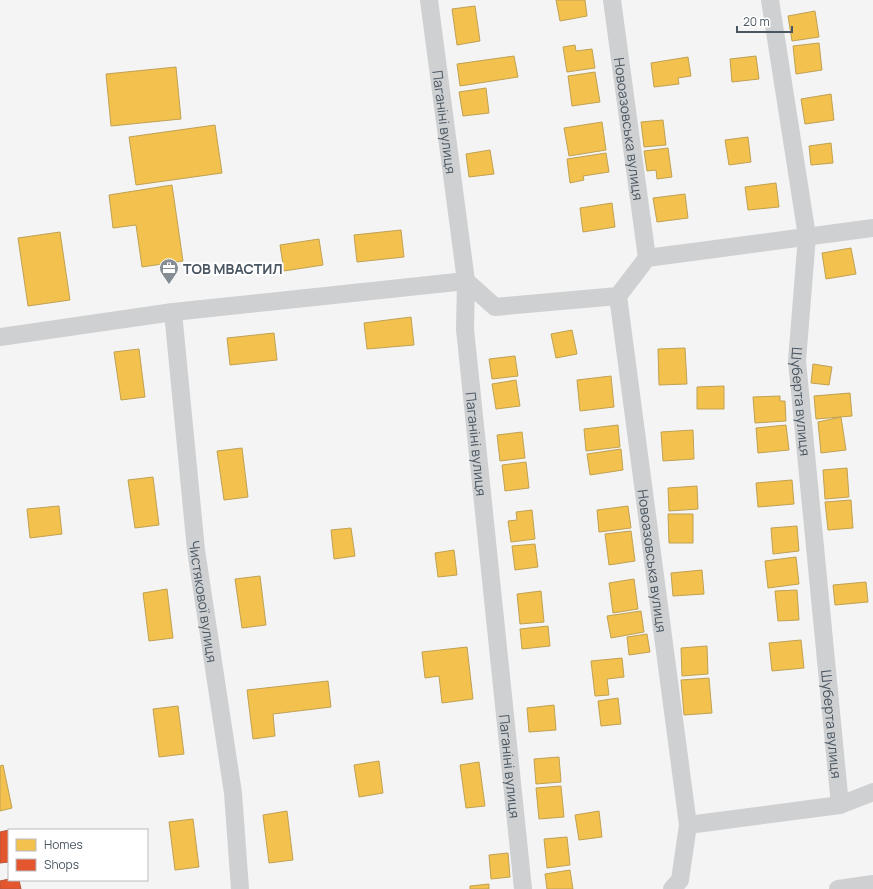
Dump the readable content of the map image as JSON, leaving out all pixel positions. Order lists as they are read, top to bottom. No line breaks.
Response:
{"streets":{"street":["Паганіні вулиця","Новоазовська вулиця","Шуберта вулиця","Чистякової вулиця"]},"places":{"office":["ТОВ МВАСТИЛ"]},"legend":["Homes","Shops"],"scale_bar":"20 m"}
